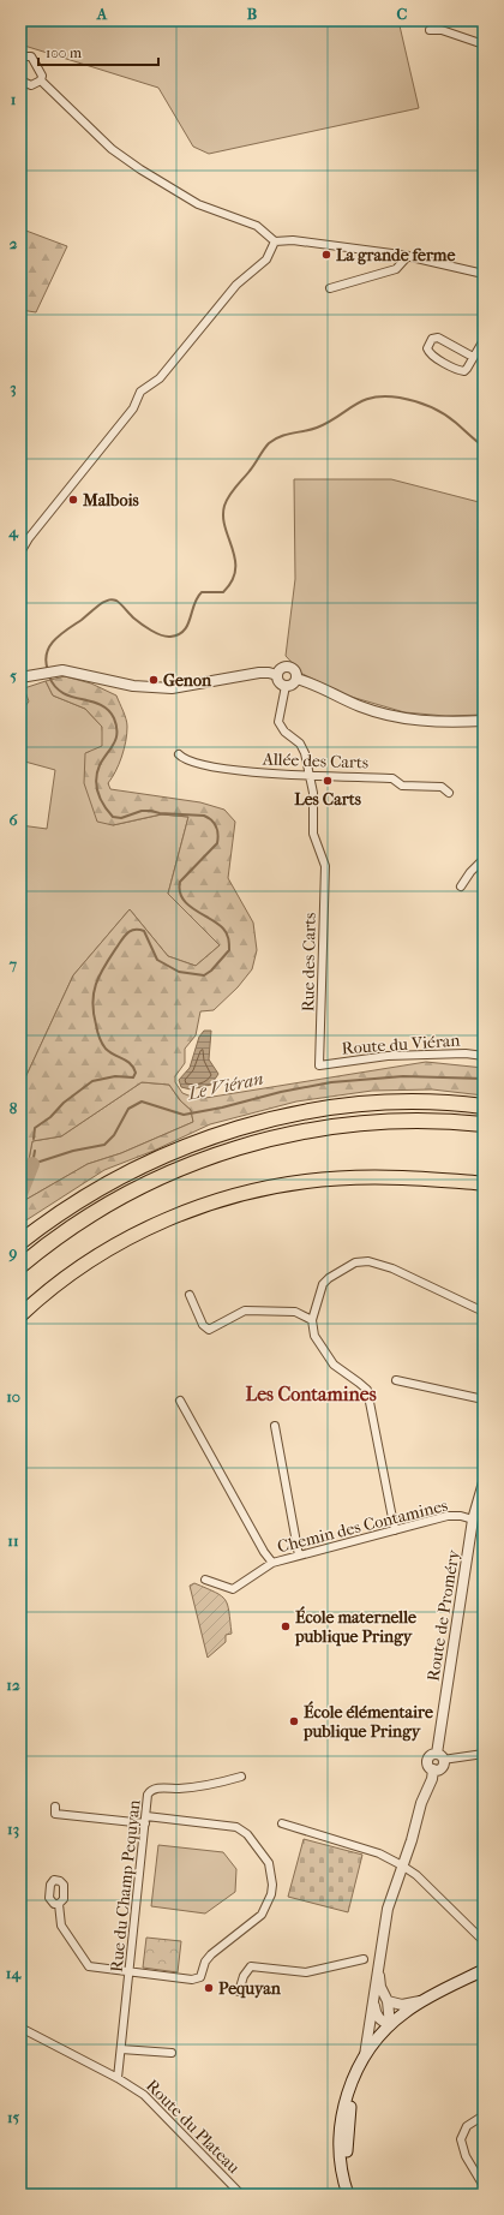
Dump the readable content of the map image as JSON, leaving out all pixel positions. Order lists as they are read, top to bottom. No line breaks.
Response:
{"streets":{"street":["Allée des Carts","Rue des Carts","Route du Viéran","Chemin des Contamines","Route de Proméry","Rue du Champ Pequyan","Route du Plateau"]},"crossings":[["Allée des Carts","Rue des Carts"],["Rue des Carts","Route du Viéran"],["Chemin des Contamines","Route de Proméry"],["Rue du Champ Pequyan","Route du Plateau"]],"districts":["Les Contamines"],"water":["Le Viéran"],"places":["La grande ferme","Malbois","Genon","Les Carts","École maternelle publique Pringy","École élémentaire publique Pringy","Pequyan"],"scale_bar":"100 m","grid":{"columns":["A","B","C"],"rows":["1","2","3","4","5","6","7","8","9","10","11","12","13","14","15"]}}
